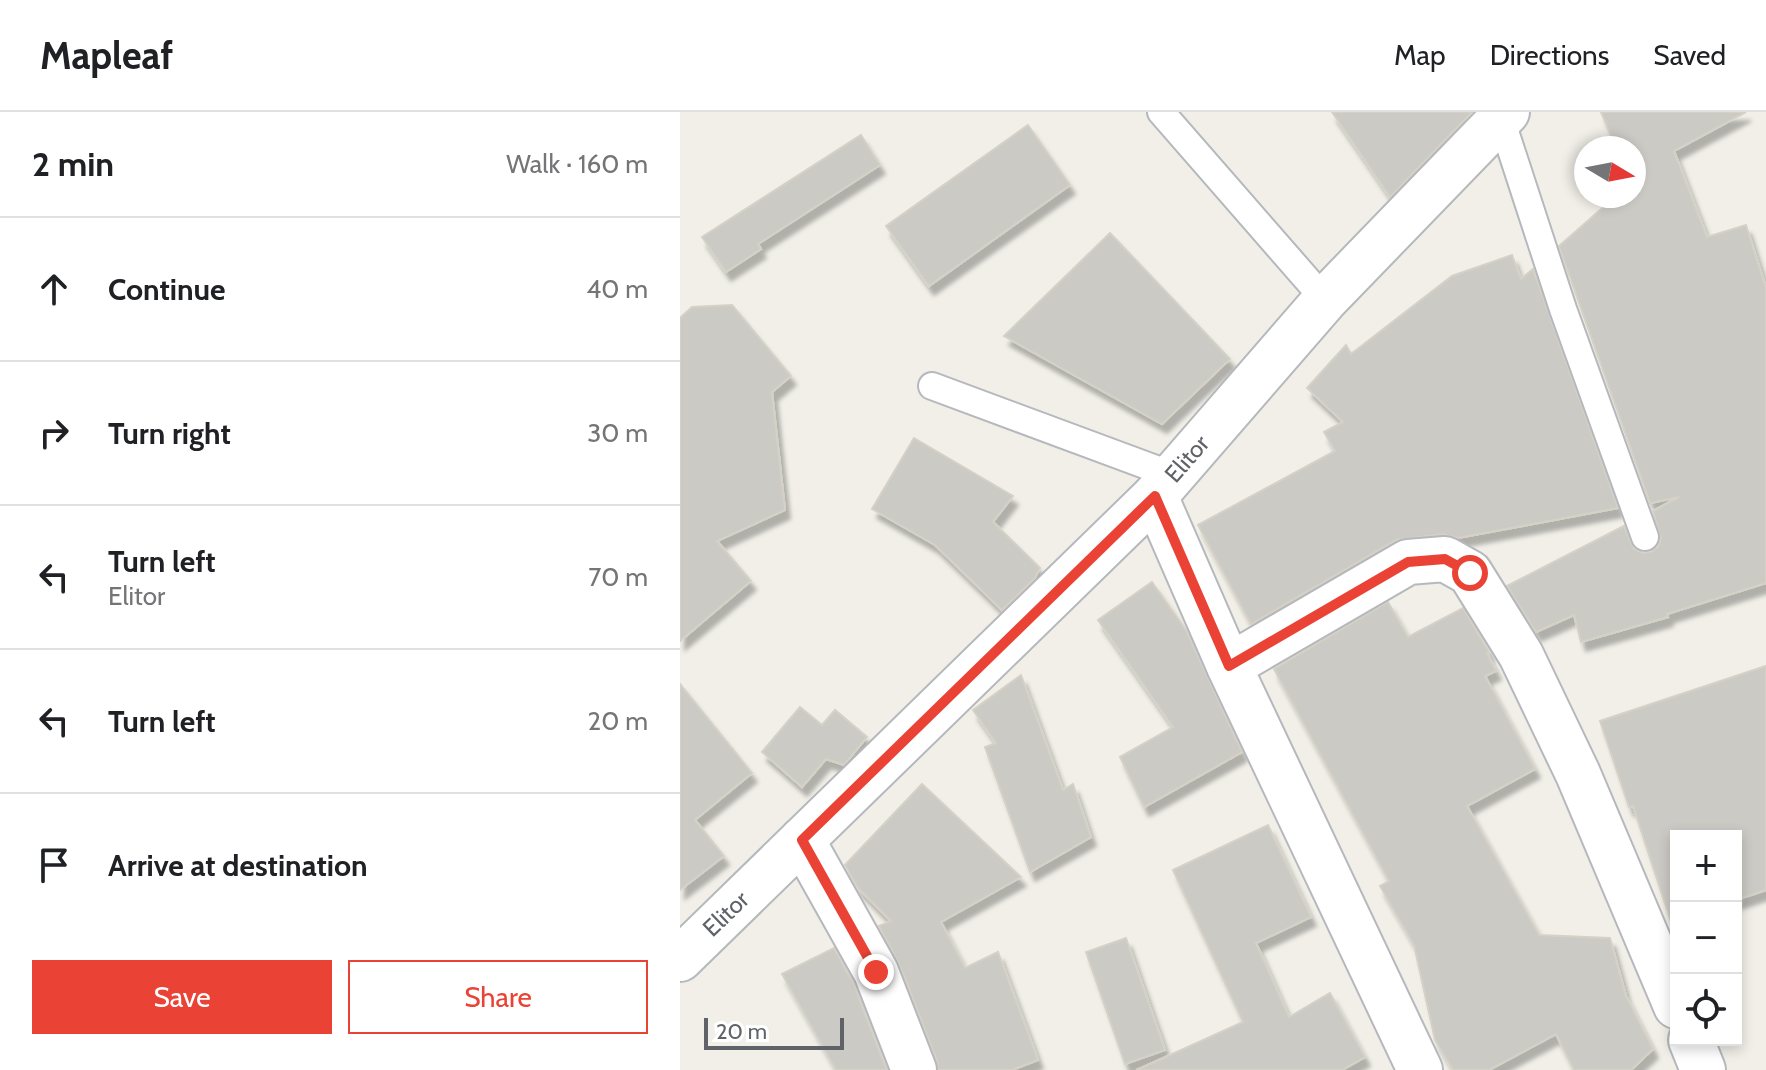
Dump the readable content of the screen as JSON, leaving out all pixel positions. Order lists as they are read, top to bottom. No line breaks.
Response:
{"streets":{"street":["Elitor"]},"scale_bar":"20 m","north":"right","page":{"header":"Mapleaf","nav":["Map","Directions","Saved"],"heading":["2 min","Walk · 160 m"],"list":[["Continue","40 m"],["Turn right","30 m"],["Turn left","Elitor","70 m"],["Turn left","20 m"],"Arrive at destination"],"map_buttons":["+","−"],"buttons":["Save","Share"],"scale":"20 m"}}
